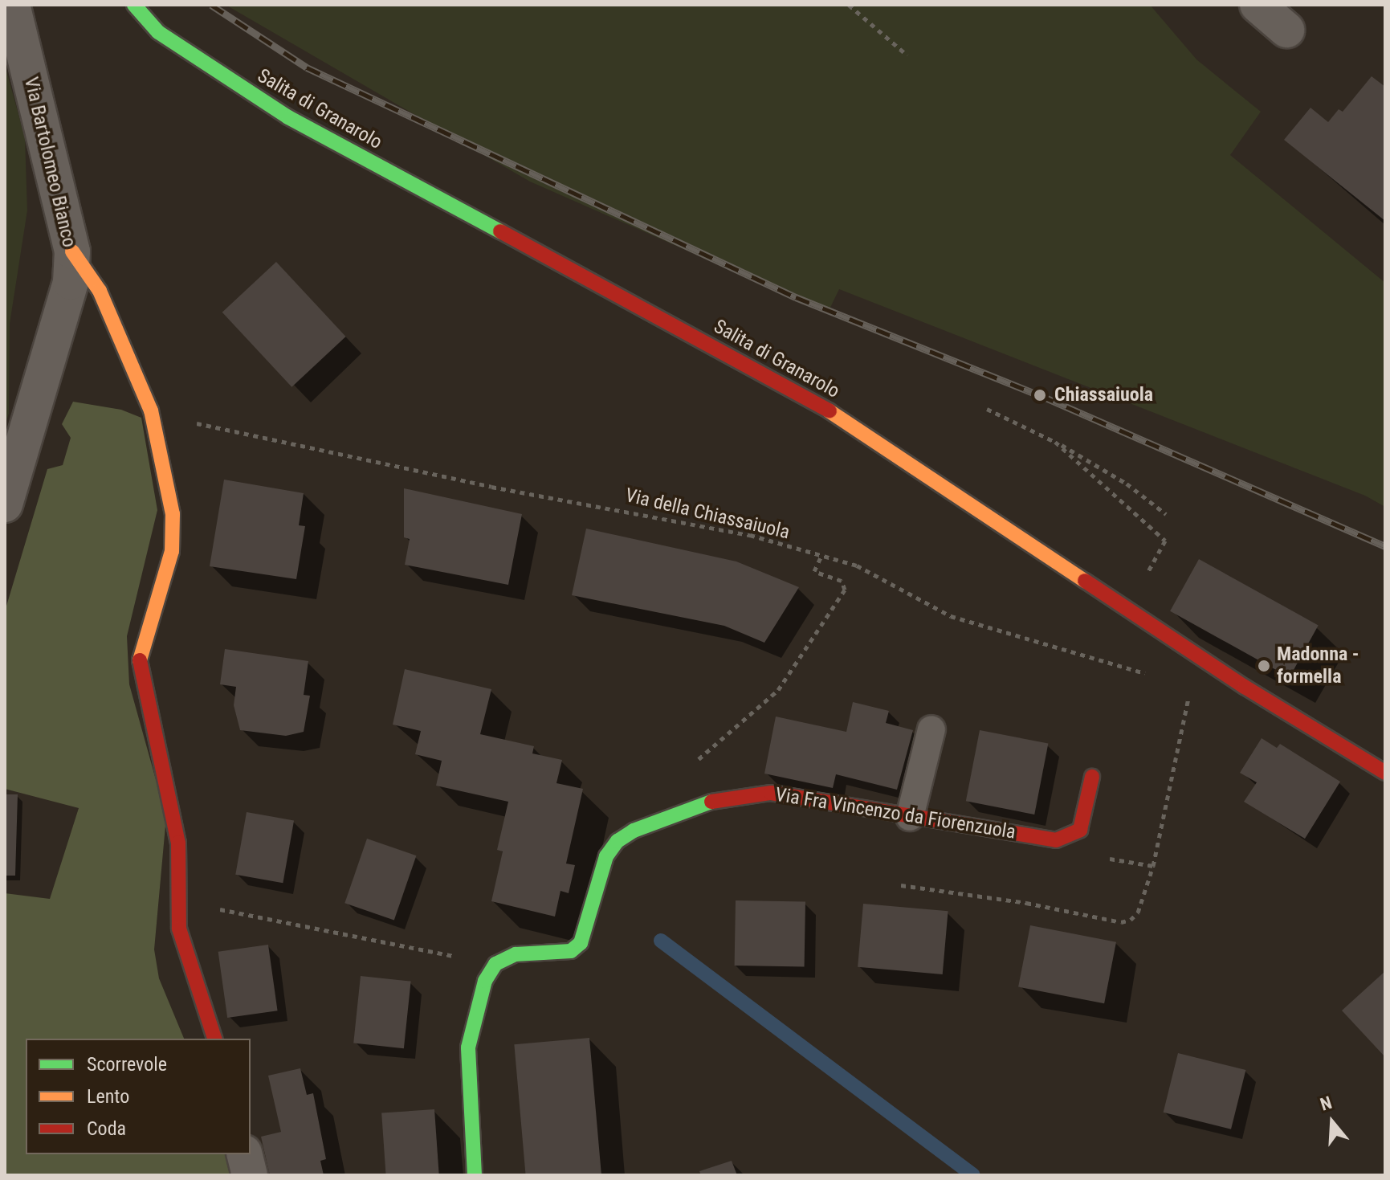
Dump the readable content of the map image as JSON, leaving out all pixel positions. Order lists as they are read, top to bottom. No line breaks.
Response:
{"streets":{"street":["Salita di Granarolo","Via Bartolomeo Bianco","Via Fra Vincenzo da Fiorenzuola"],"path":["Via della Chiassaiuola"]},"places":["Chiassaiuola","Madonna - formella"],"legend":["Scorrevole","Lento","Coda"],"north":"top"}
